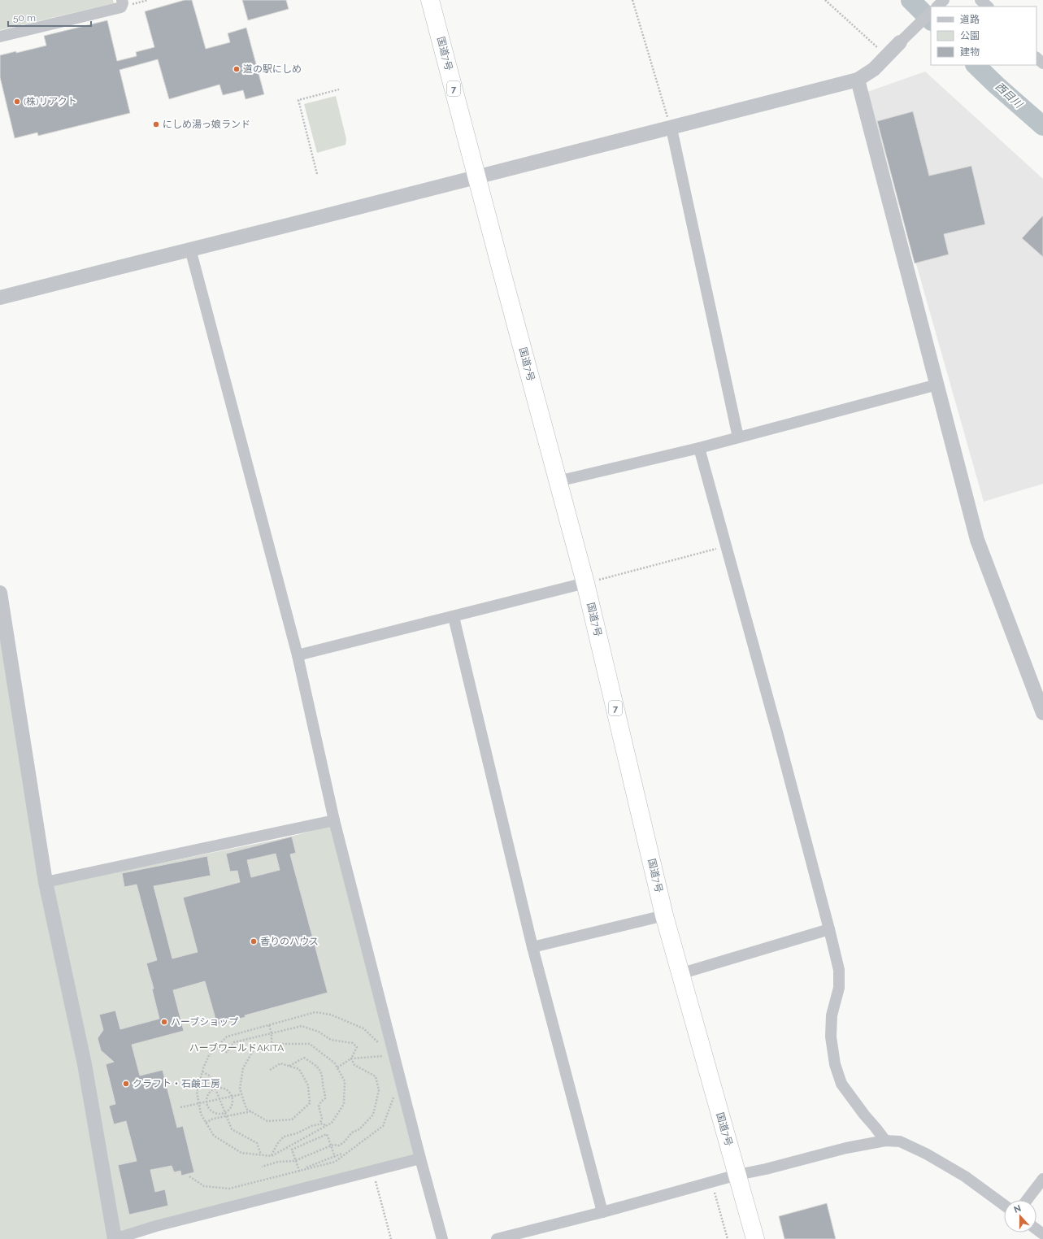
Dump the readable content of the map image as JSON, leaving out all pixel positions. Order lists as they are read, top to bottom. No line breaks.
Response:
{"streets":{"highway":["国道7号","7"]},"water":["西目川"],"parks":["ハーブワールドAKITA"],"places":["道の駅にしめ","(株)リアクト","にしめ湯っ娘ランド","香りのハウス","ハーブショップ","クラフト・石鹸工房"],"legend":["道路","公園","建物"],"scale_bar":"50 m","north":"top"}
